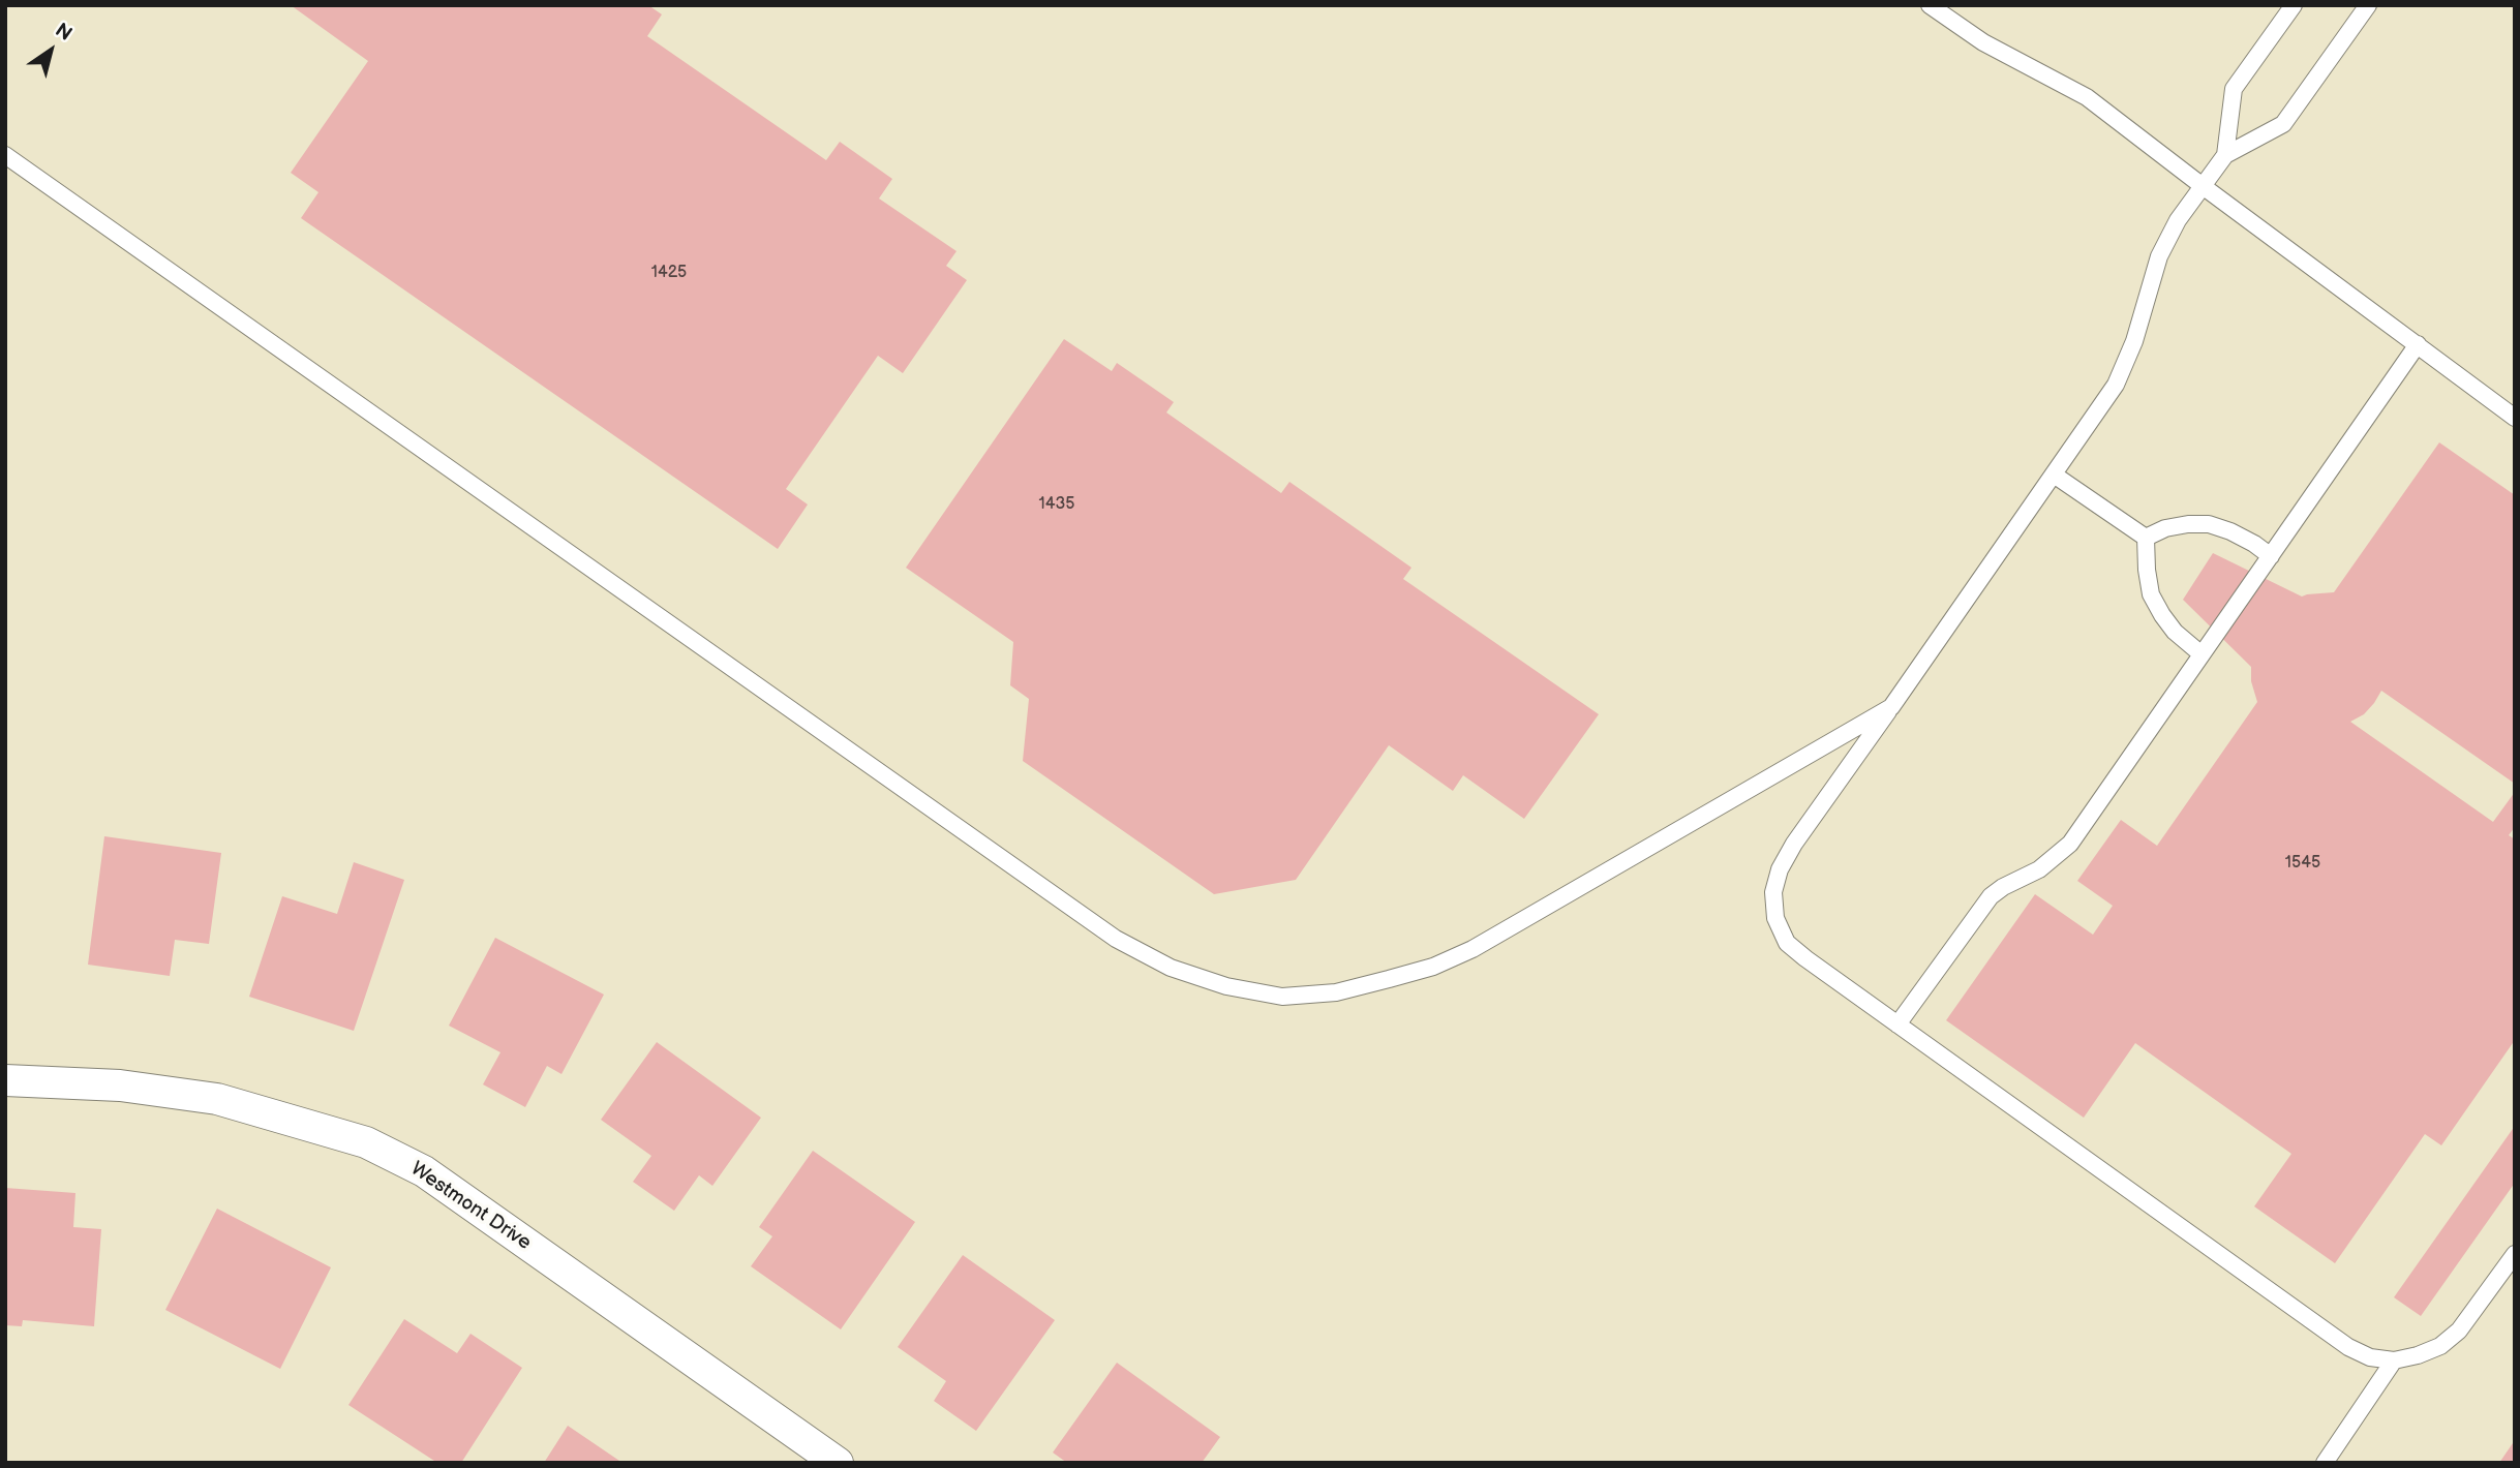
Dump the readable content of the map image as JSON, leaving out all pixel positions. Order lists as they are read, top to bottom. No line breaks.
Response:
{"streets":{"street":["Westmont Drive"]},"house_numbers":["1425","1435","1545"],"north":"top right"}
